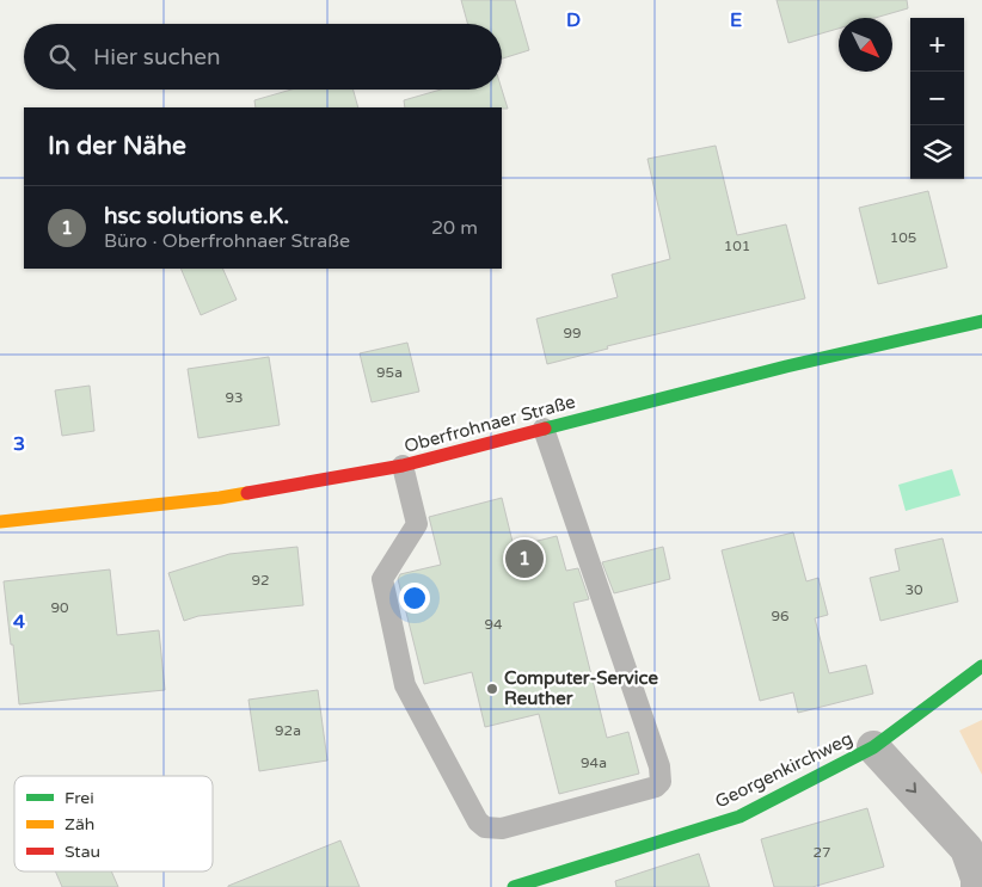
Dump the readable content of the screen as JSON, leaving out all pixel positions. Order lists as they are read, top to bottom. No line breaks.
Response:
{"streets":{"main road":["Oberfrohnaer Straße","Georgenkirchweg"]},"places":["Computer-Service Reuther"],"house_numbers":["105","101","99","95a","93","92","30","90","96","94","92a","94a","27"],"legend":["Frei","Zäh","Stau"],"north":"bottom right","page":{"map_buttons":["+","−"],"search":"Hier suchen","heading":"In der Nähe","list":[{"mark":"1","name":"hsc solutions e.K.","note":"Büro · Oberfrohnaer Straße","value":"20 m"}],"pins":"1"},"grid":{"columns":["D","E"],"rows":["3","4"]}}
